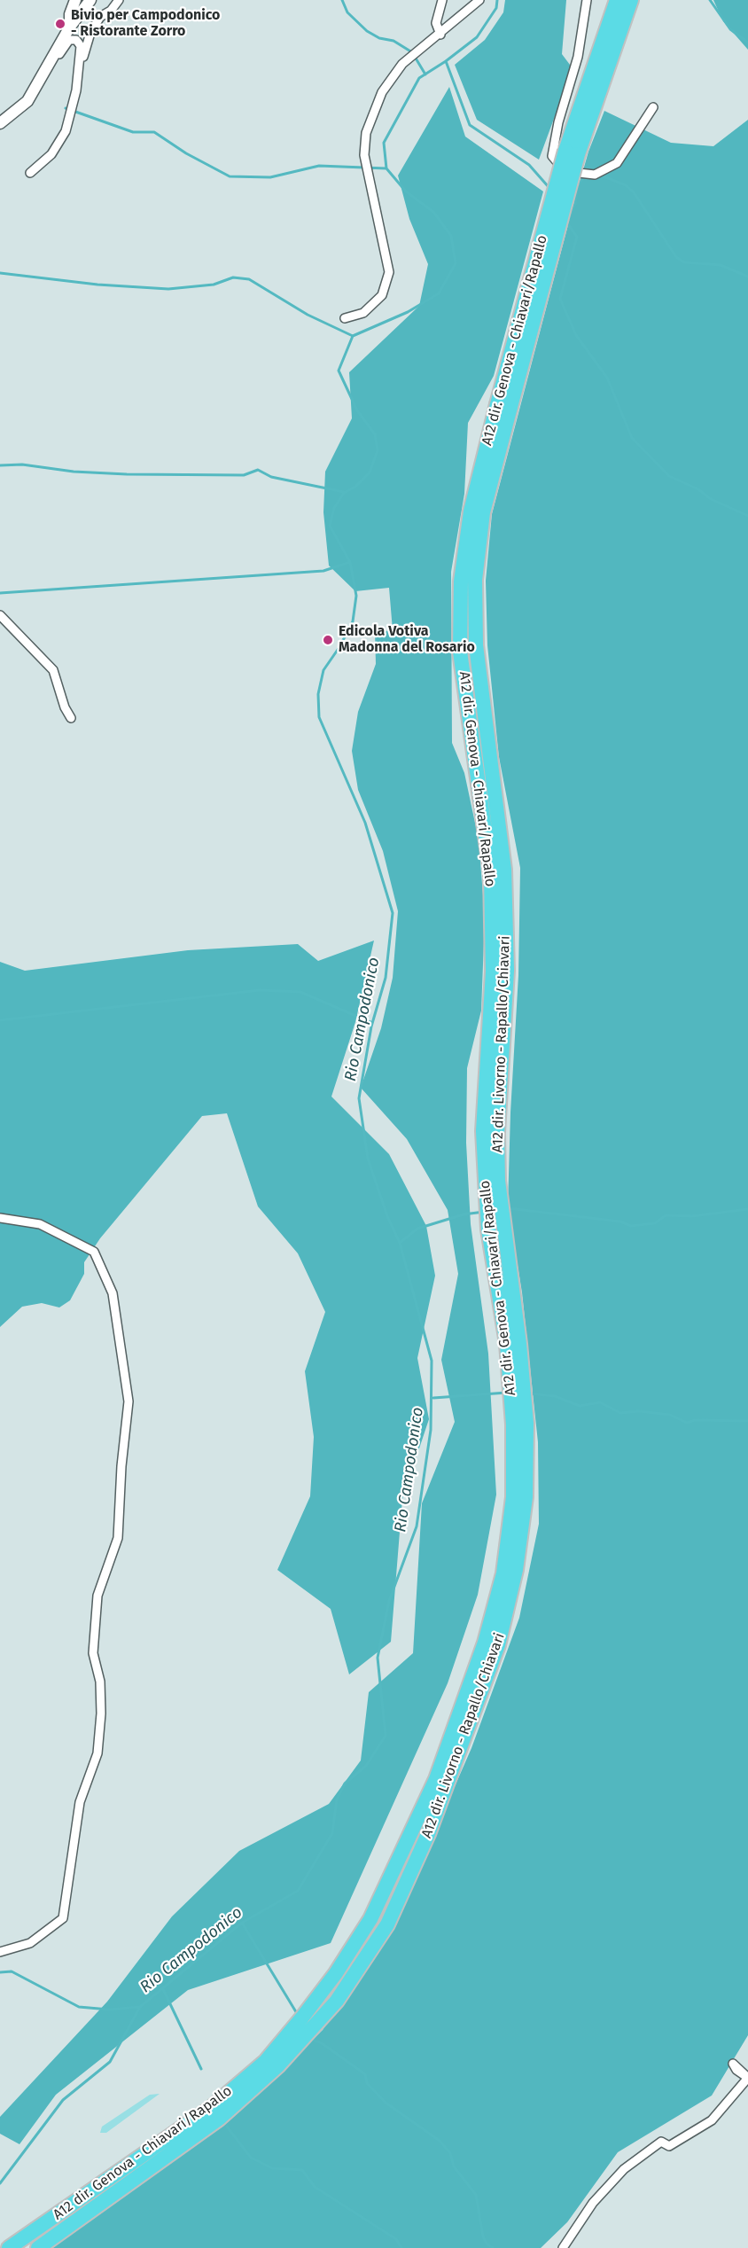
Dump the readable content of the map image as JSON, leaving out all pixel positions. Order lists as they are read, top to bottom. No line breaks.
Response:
{"streets":{"highway":["A12 dir. Genova - Chiavari/Rapallo","A12 dir. Livorno - Rapallo/Chiavari"]},"crossings":[["A12 dir. Genova - Chiavari/Rapallo","A12 dir. Livorno - Rapallo/Chiavari"]],"water":["Rio Campodonico"],"places":["Bivio per Campodonico - Ristorante Zorro","Edicola Votiva Madonna del Rosario"]}
